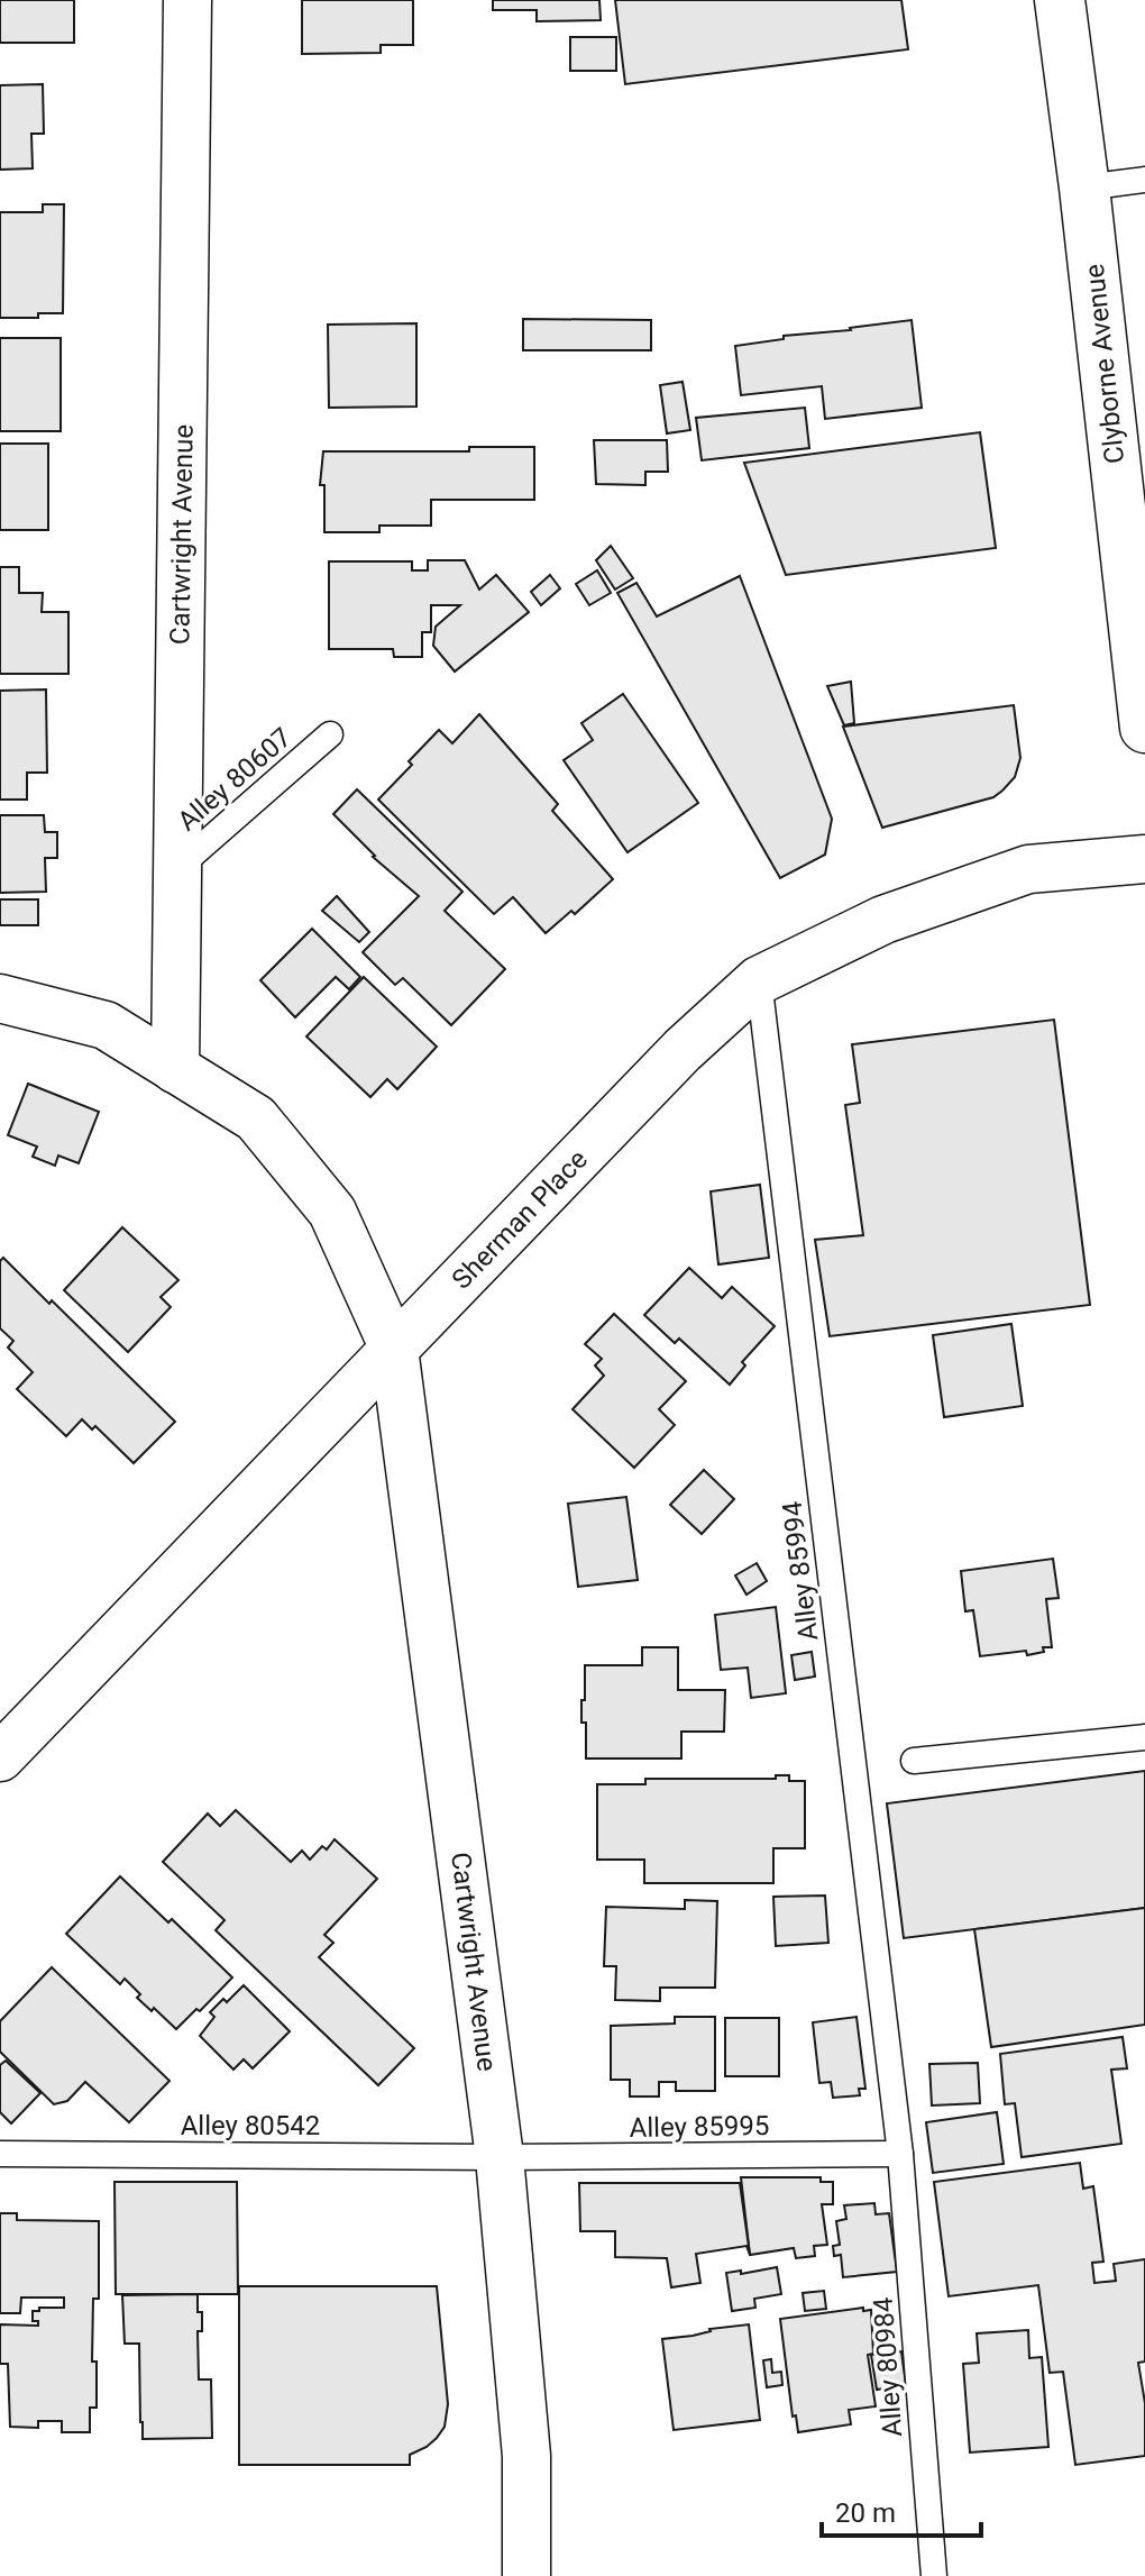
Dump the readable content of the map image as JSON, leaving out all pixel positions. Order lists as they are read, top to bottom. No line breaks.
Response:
{"streets":{"main road":["Clyborne Avenue"],"street":["Cartwright Avenue","Sherman Place"],"lane":["Alley 80607","Alley 85994","Alley 80542","Alley 85995","Alley 80984"]},"crossings":[["Cartwright Avenue","Alley 80607"],["Cartwright Avenue","Sherman Place"],["Cartwright Avenue","Alley 80542"],["Cartwright Avenue","Alley 85995"],["Sherman Place","Alley 85994"],["Alley 85994","Alley 85995"],["Alley 85994","Alley 80984"],["Alley 80542","Alley 85995"],["Alley 85995","Alley 80984"]],"scale_bar":"20 m"}
